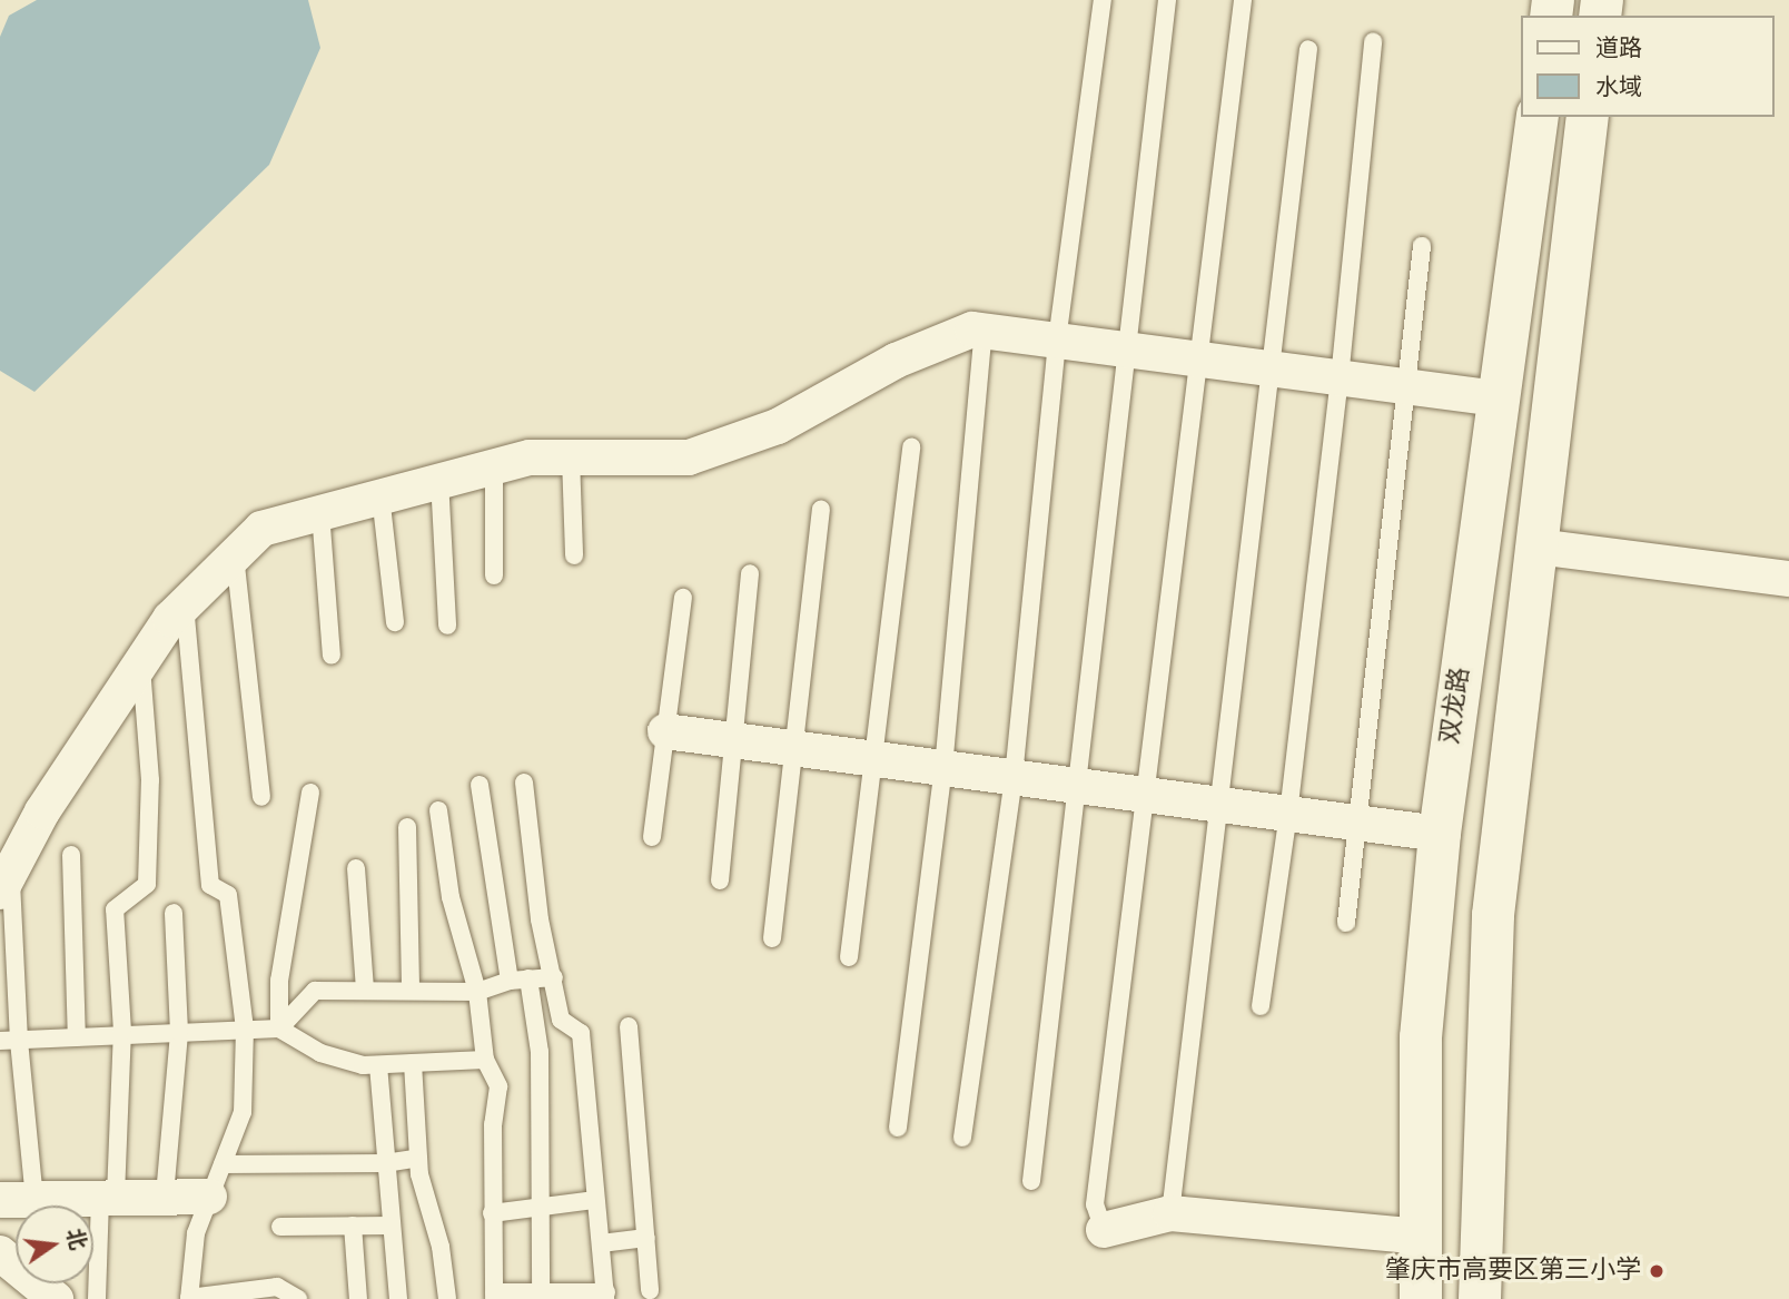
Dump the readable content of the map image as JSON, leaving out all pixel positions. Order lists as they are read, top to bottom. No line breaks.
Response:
{"streets":{"street":["双龙路"]},"places":["肇庆市高要区第三小学"],"legend":["道路","水域"],"north":"right"}
